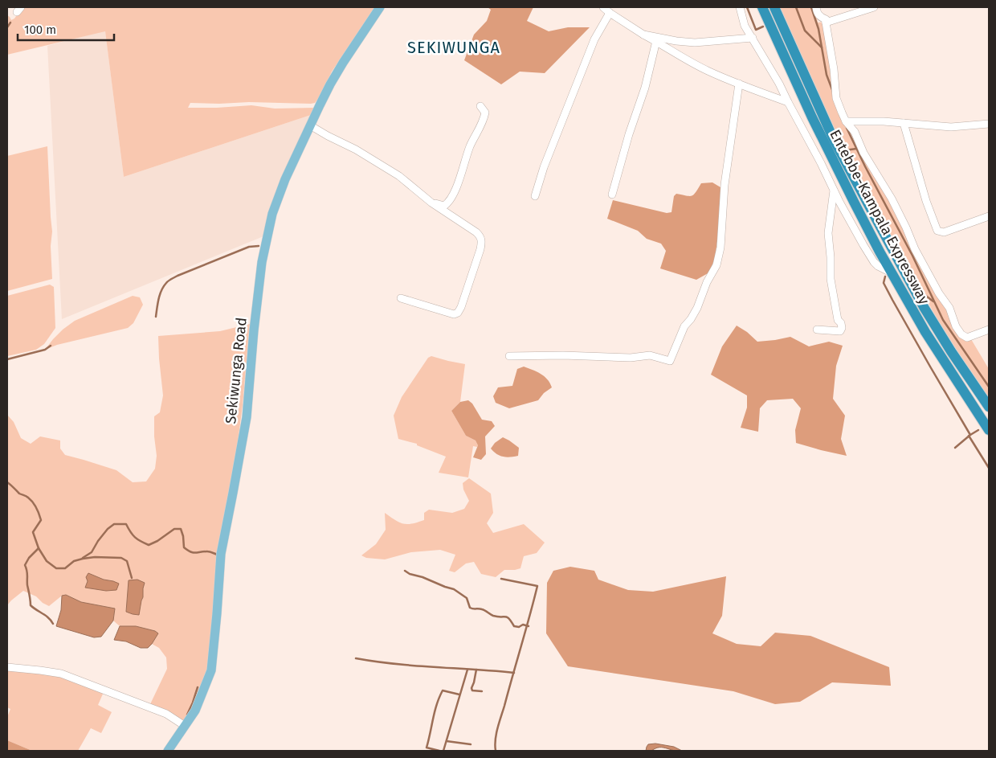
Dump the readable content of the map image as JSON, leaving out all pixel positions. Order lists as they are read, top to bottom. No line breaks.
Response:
{"streets":{"highway":["Entebbe-Kampala Expressway"],"main road":["Sekiwunga Road"]},"districts":["SEKIWUNGA"],"scale_bar":"100 m"}
